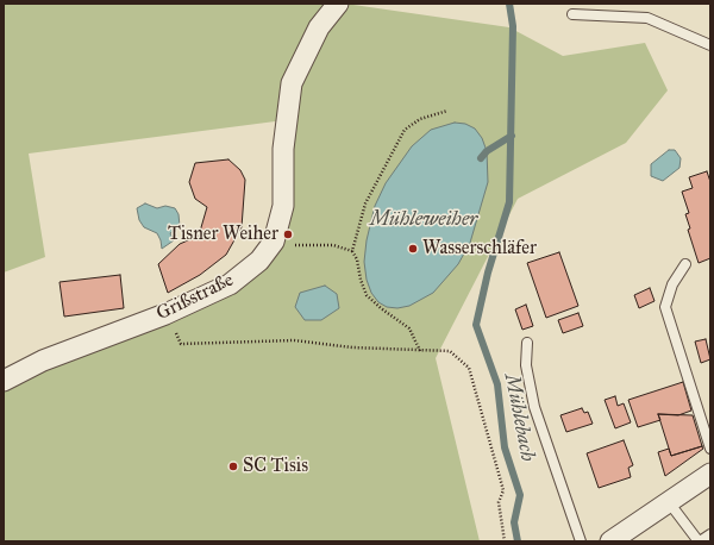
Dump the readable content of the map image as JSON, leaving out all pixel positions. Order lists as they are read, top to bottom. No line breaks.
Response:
{"streets":{"street":["Grißstraße"]},"water":["Mühleweiher","Mühlebach"],"places":["Tisner Weiher","Wasserschläfer","SC Tisis"]}
